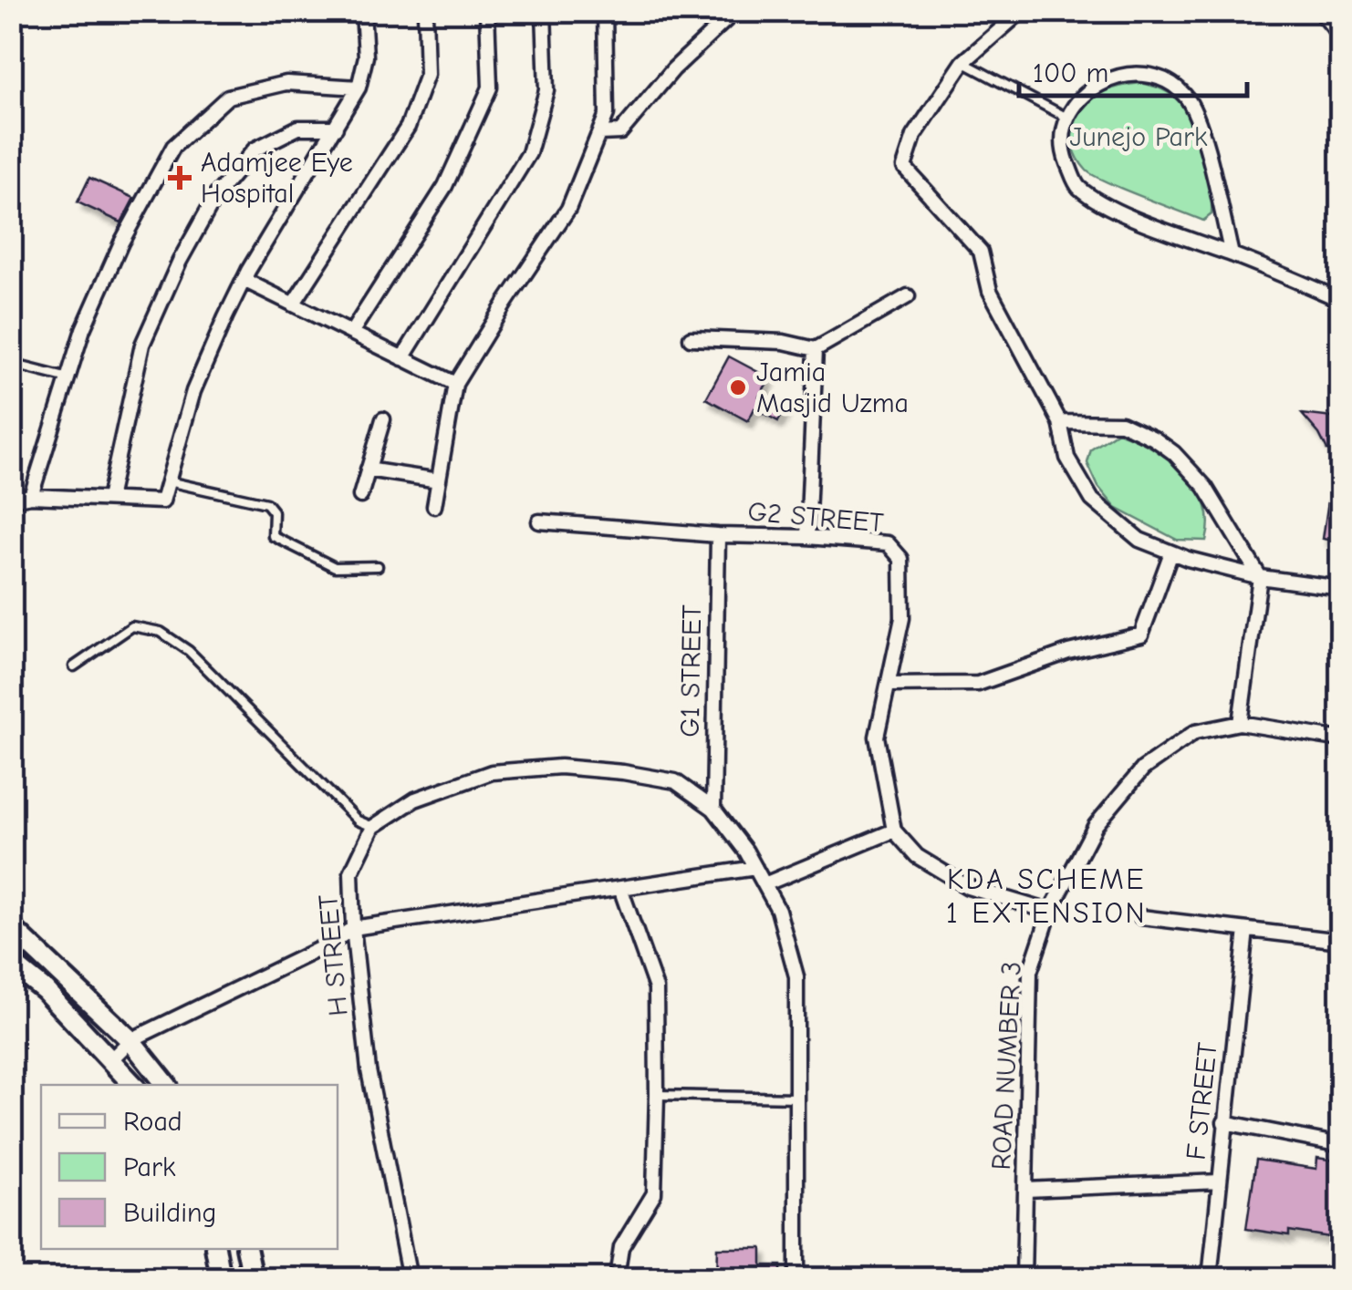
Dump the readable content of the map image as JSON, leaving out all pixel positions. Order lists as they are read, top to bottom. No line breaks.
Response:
{"streets":{"street":["G2 STREET","G1 STREET","H STREET","ROAD NUMBER 3","F STREET"]},"crossings":[["G2 STREET","G1 STREET"]],"districts":["KDA SCHEME 1 EXTENSION"],"parks":["Junejo Park"],"places":{"health":["Adamjee Eye Hospital"],"other":["Jamia Masjid Uzma"]},"legend":["Road","Park","Building"],"scale_bar":"100 m"}
